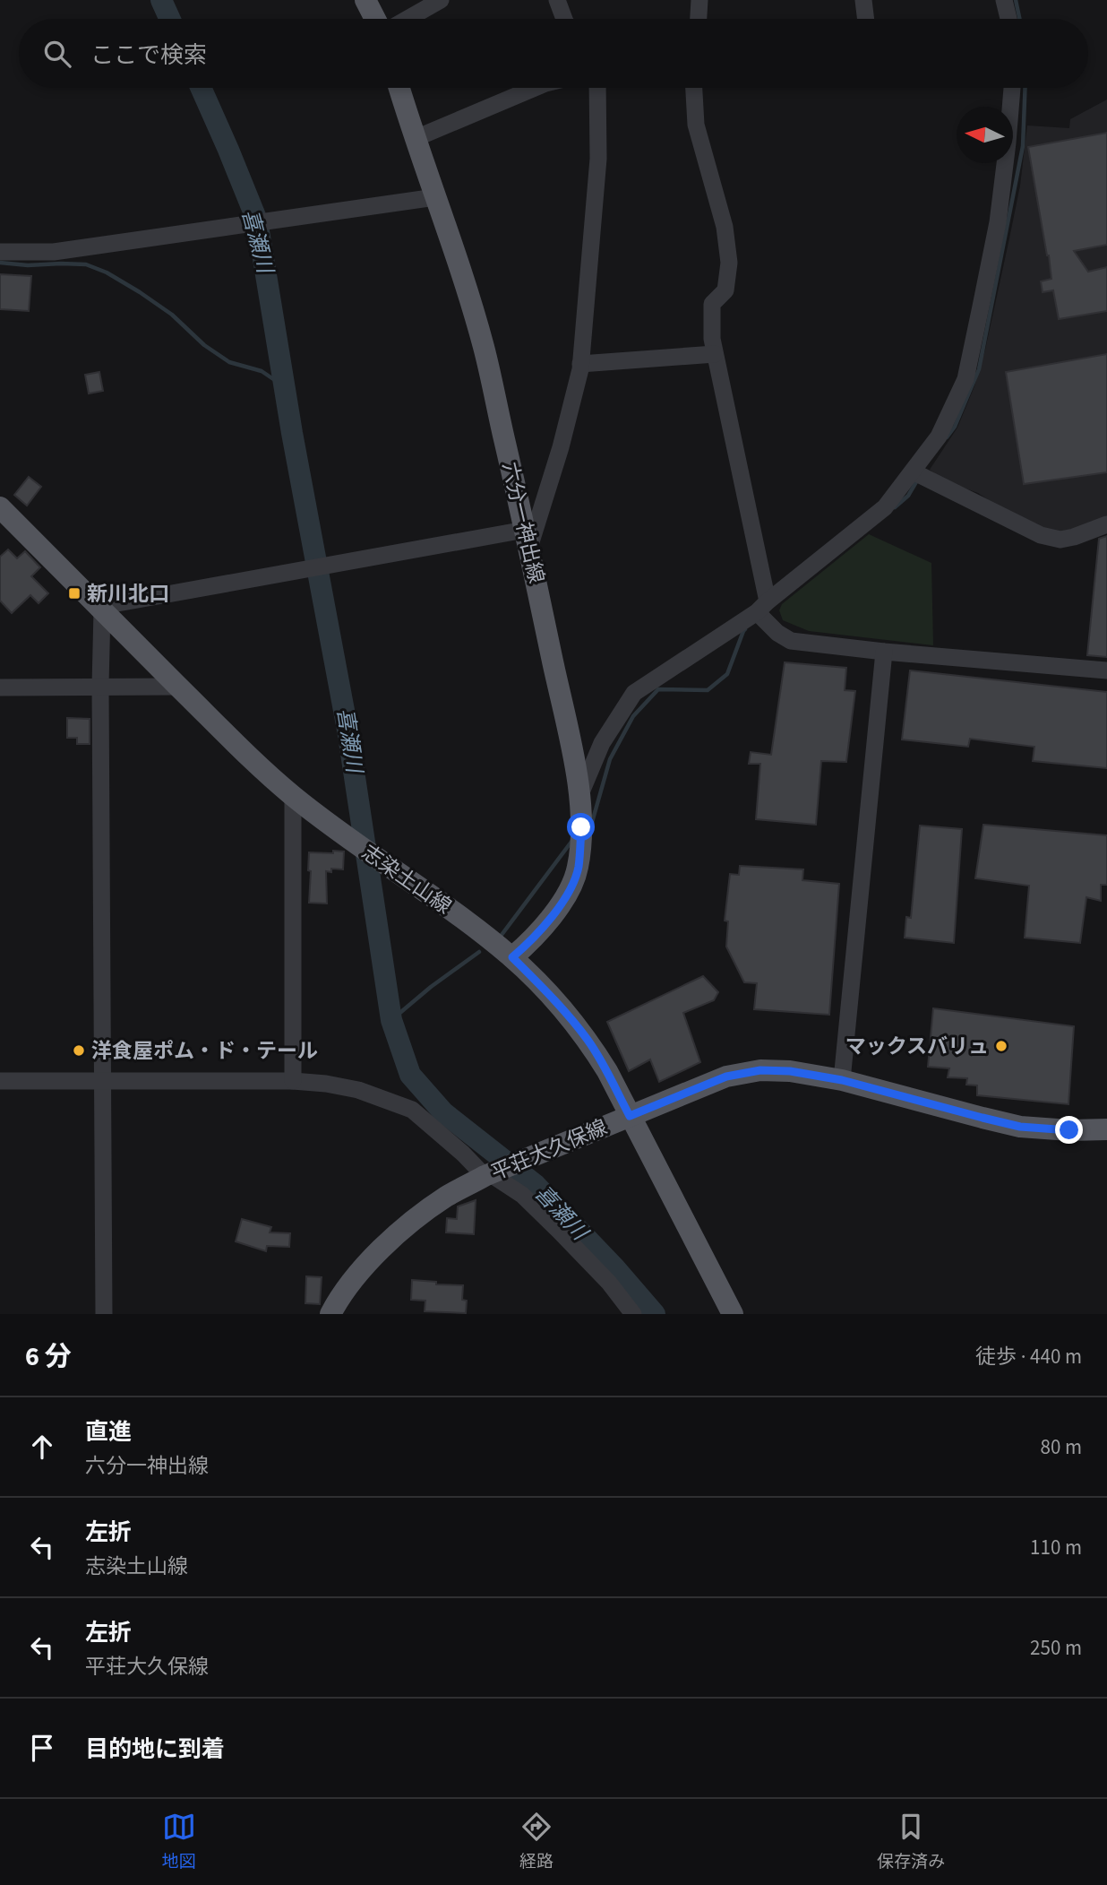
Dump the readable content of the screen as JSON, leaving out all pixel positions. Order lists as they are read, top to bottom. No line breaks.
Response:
{"streets":{"main road":["六分一神出線","志染土山線","平荘大久保線"]},"crossings":[["六分一神出線","志染土山線"],["志染土山線","平荘大久保線"]],"water":["喜瀬川"],"places":{"transit":["新川北口"],"other":["マックスバリュ","洋食屋ポム・ド・テール"]},"north":"left","page":{"search":"ここで検索","heading":["6 分","徒歩 · 440 m"],"list":[["直進","六分一神出線","80 m"],["左折","志染土山線","110 m"],["左折","平荘大久保線","250 m"],"目的地に到着"],"nav":["地図","経路","保存済み"]}}
